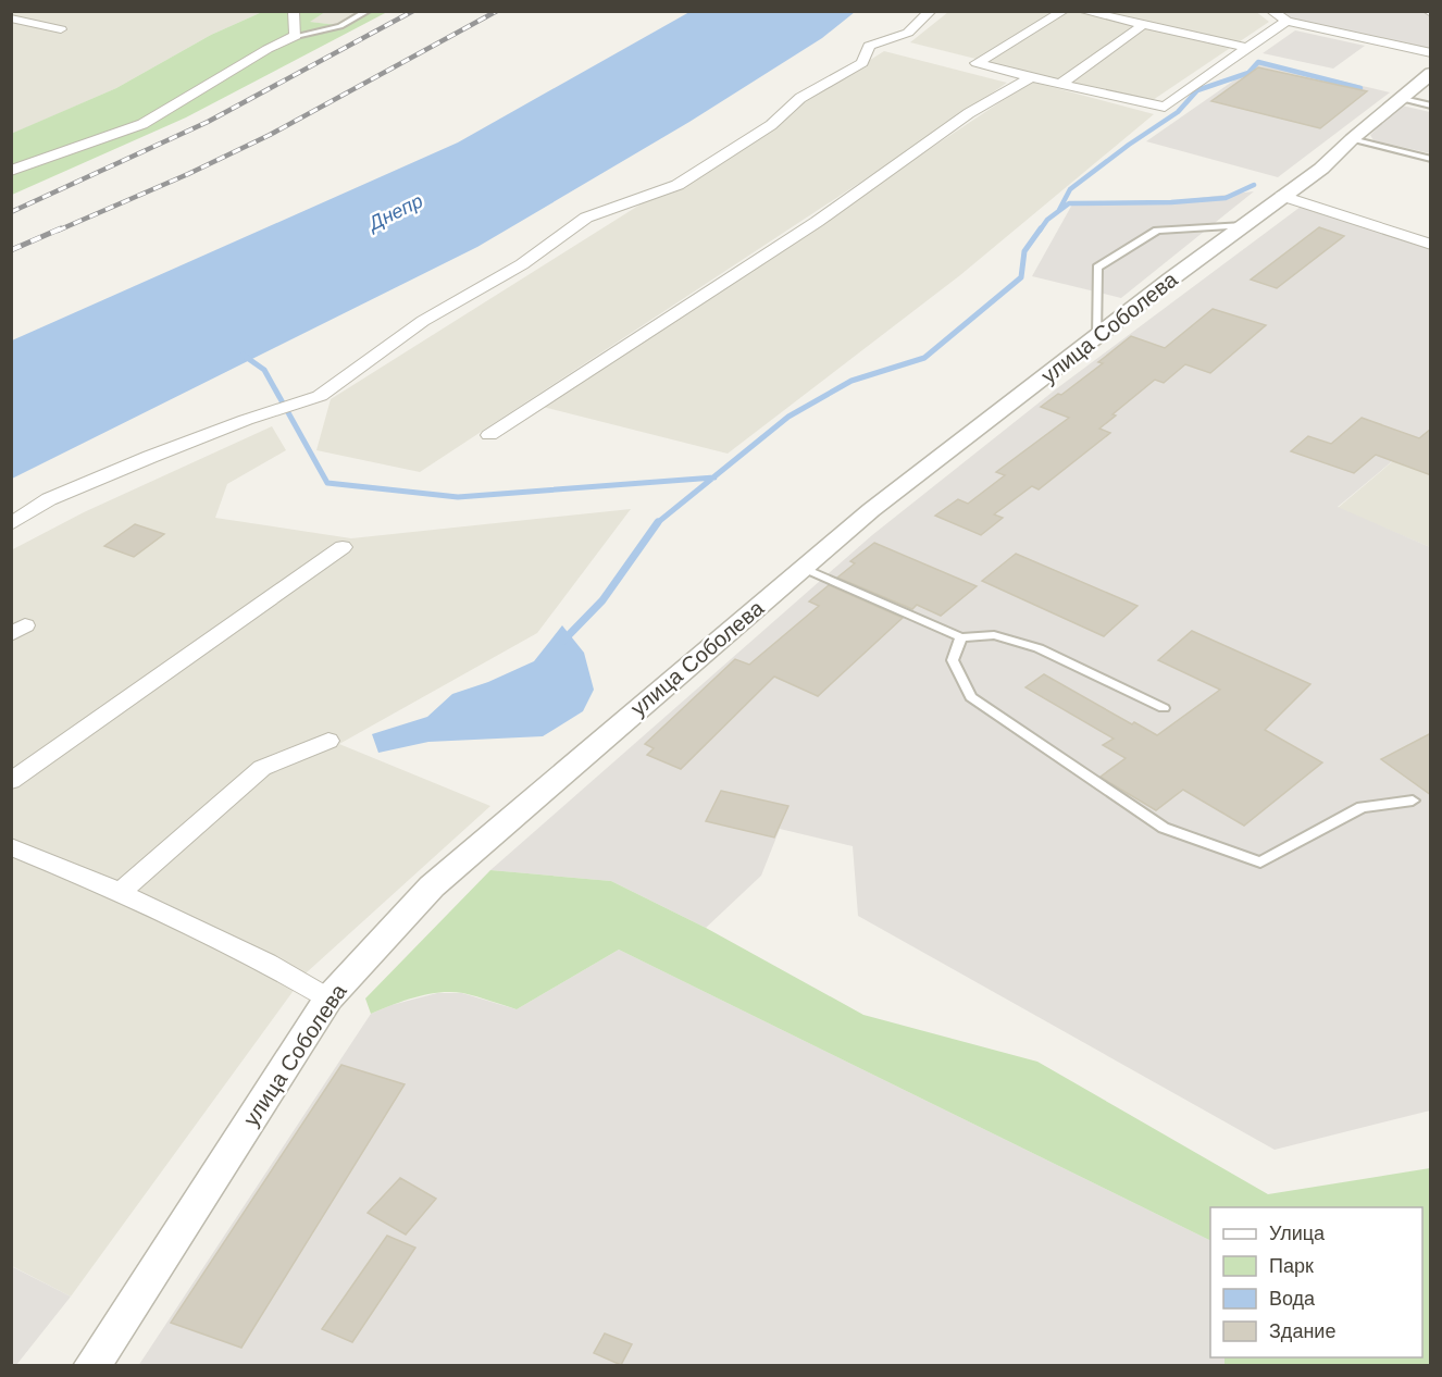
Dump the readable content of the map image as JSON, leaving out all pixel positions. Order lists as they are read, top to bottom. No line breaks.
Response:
{"streets":{"street":["улица Соболева"]},"water":["Днепр"],"legend":["Улица","Парк","Вода","Здание"]}
